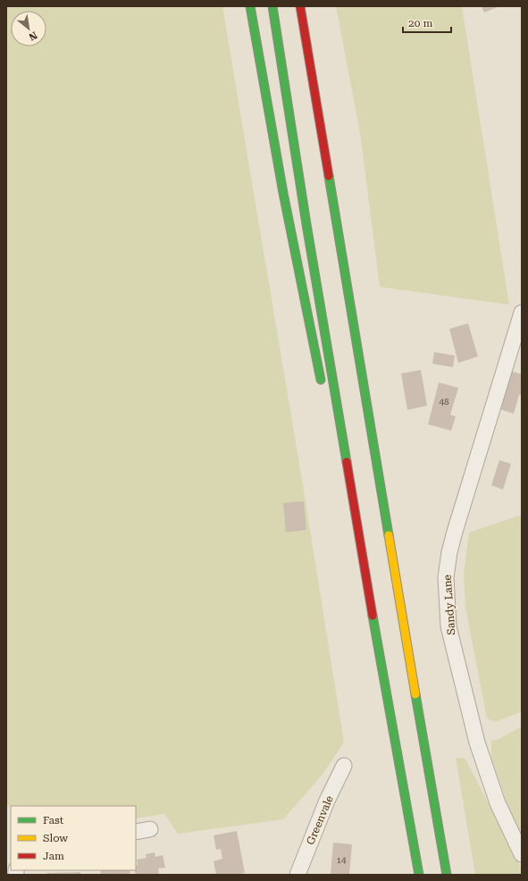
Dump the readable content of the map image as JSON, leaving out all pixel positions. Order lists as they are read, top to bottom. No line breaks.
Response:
{"streets":{"street":["Sandy Lane","Greenvale"]},"house_numbers":["48","14"],"legend":["Fast","Slow","Jam"],"scale_bar":"20 m","north":"bottom right"}
